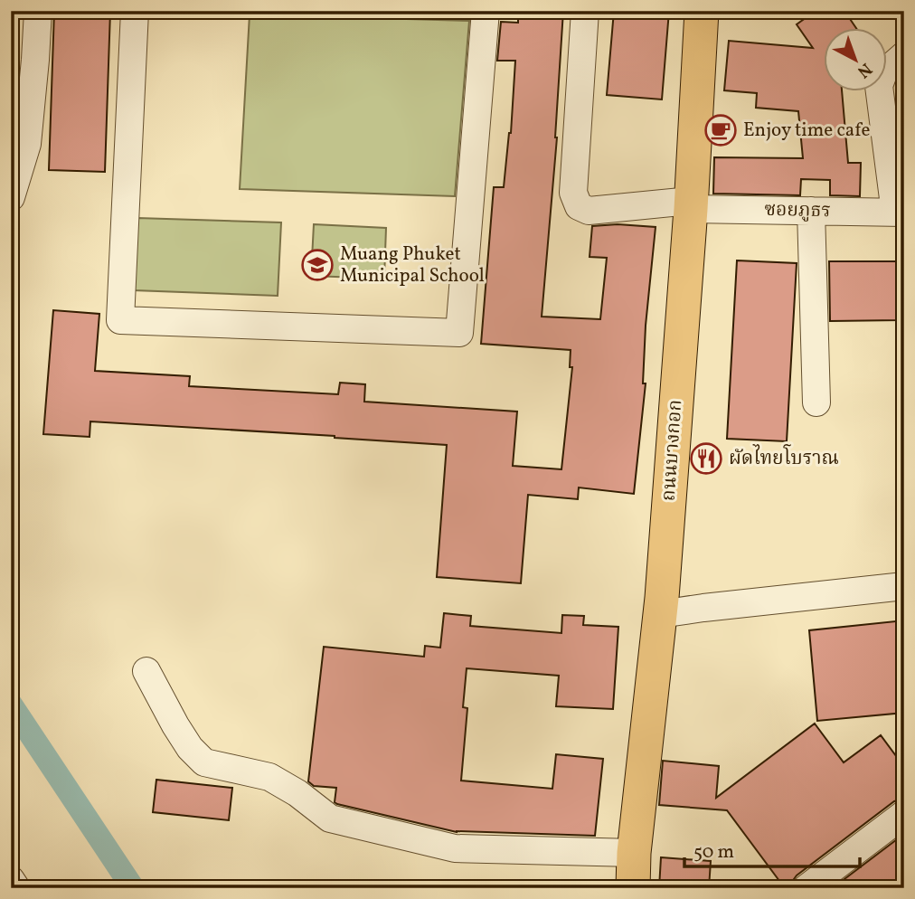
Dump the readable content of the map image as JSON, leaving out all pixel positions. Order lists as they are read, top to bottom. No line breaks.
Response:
{"streets":{"main road":["ถนนบางกอก"],"street":["ซอยภูธร"]},"crossings":[["ซอยภูธร","ถนนบางกอก"]],"places":{"cafe":["Enjoy time cafe"],"school or university":["Muang Phuket Municipal School"],"restaurant":["ผัดไทยโบราณ"]},"scale_bar":"50 m","north":"bottom right"}
